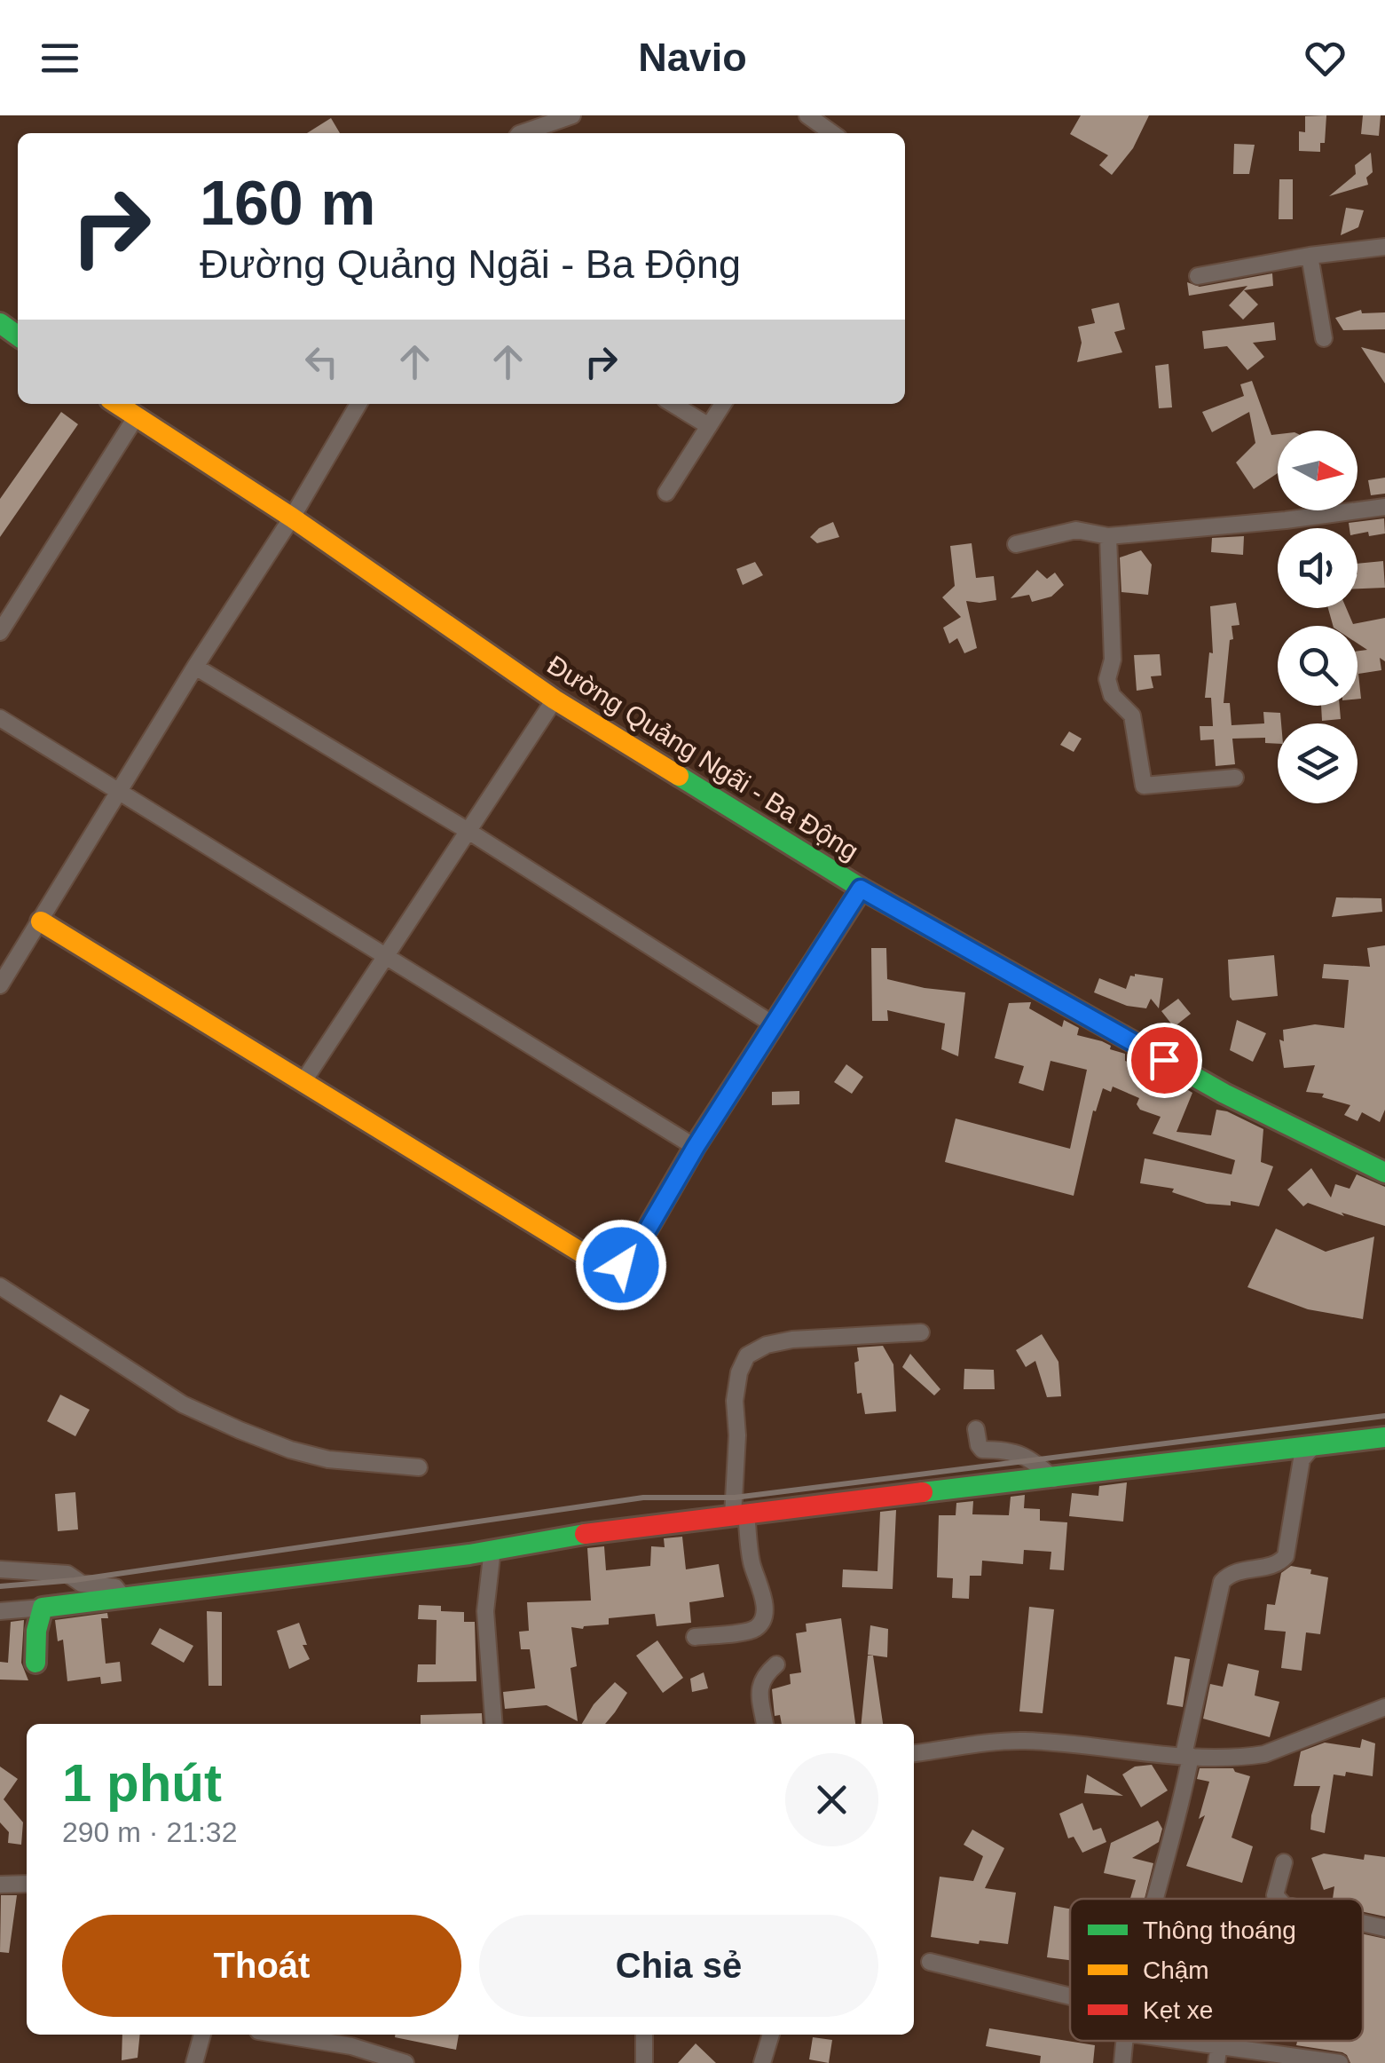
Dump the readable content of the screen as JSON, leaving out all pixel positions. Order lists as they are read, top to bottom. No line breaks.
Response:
{"streets":{"street":["Đường Quảng Ngãi - Ba Động"]},"legend":["Thông thoáng","Chậm","Kẹt xe"],"north":"right","page":{"header":"Navio","turn":["160 m","Đường Quảng Ngãi - Ba Động"],"heading":["1 phút","290 m · 21:32"],"buttons":["Thoát","Chia sẻ"]}}
